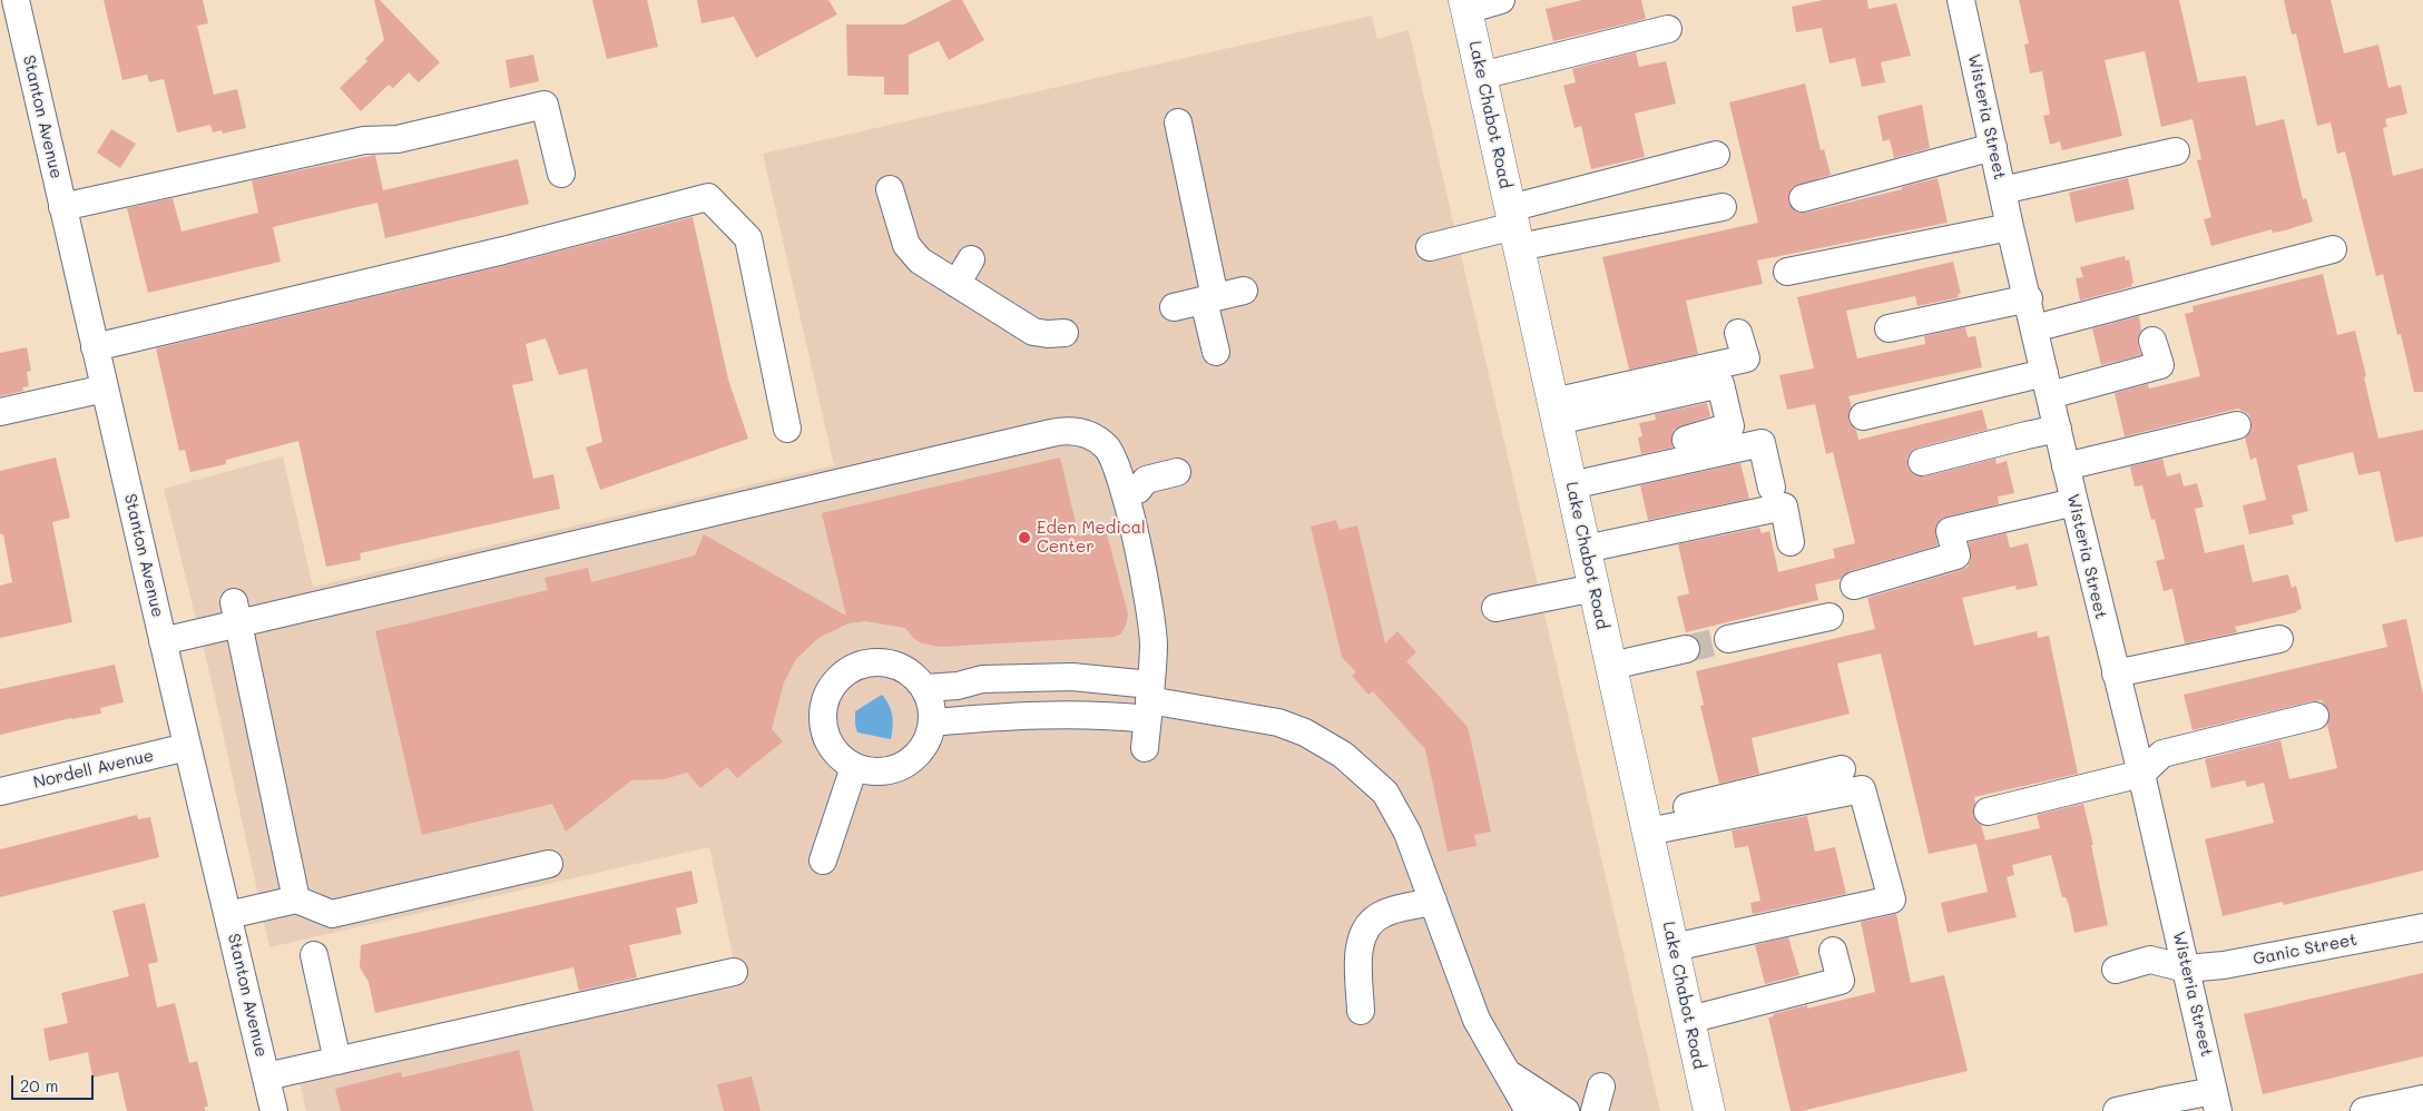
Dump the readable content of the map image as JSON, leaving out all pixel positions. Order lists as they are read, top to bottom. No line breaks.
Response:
{"streets":{"main road":["Lake Chabot Road"],"street":["Stanton Avenue","Wisteria Street","Nordell Avenue","Ganic Street"]},"crossings":[["Stanton Avenue","Nordell Avenue"],["Wisteria Street","Ganic Street"]],"places":["Eden Medical Center"],"scale_bar":"20 m"}
